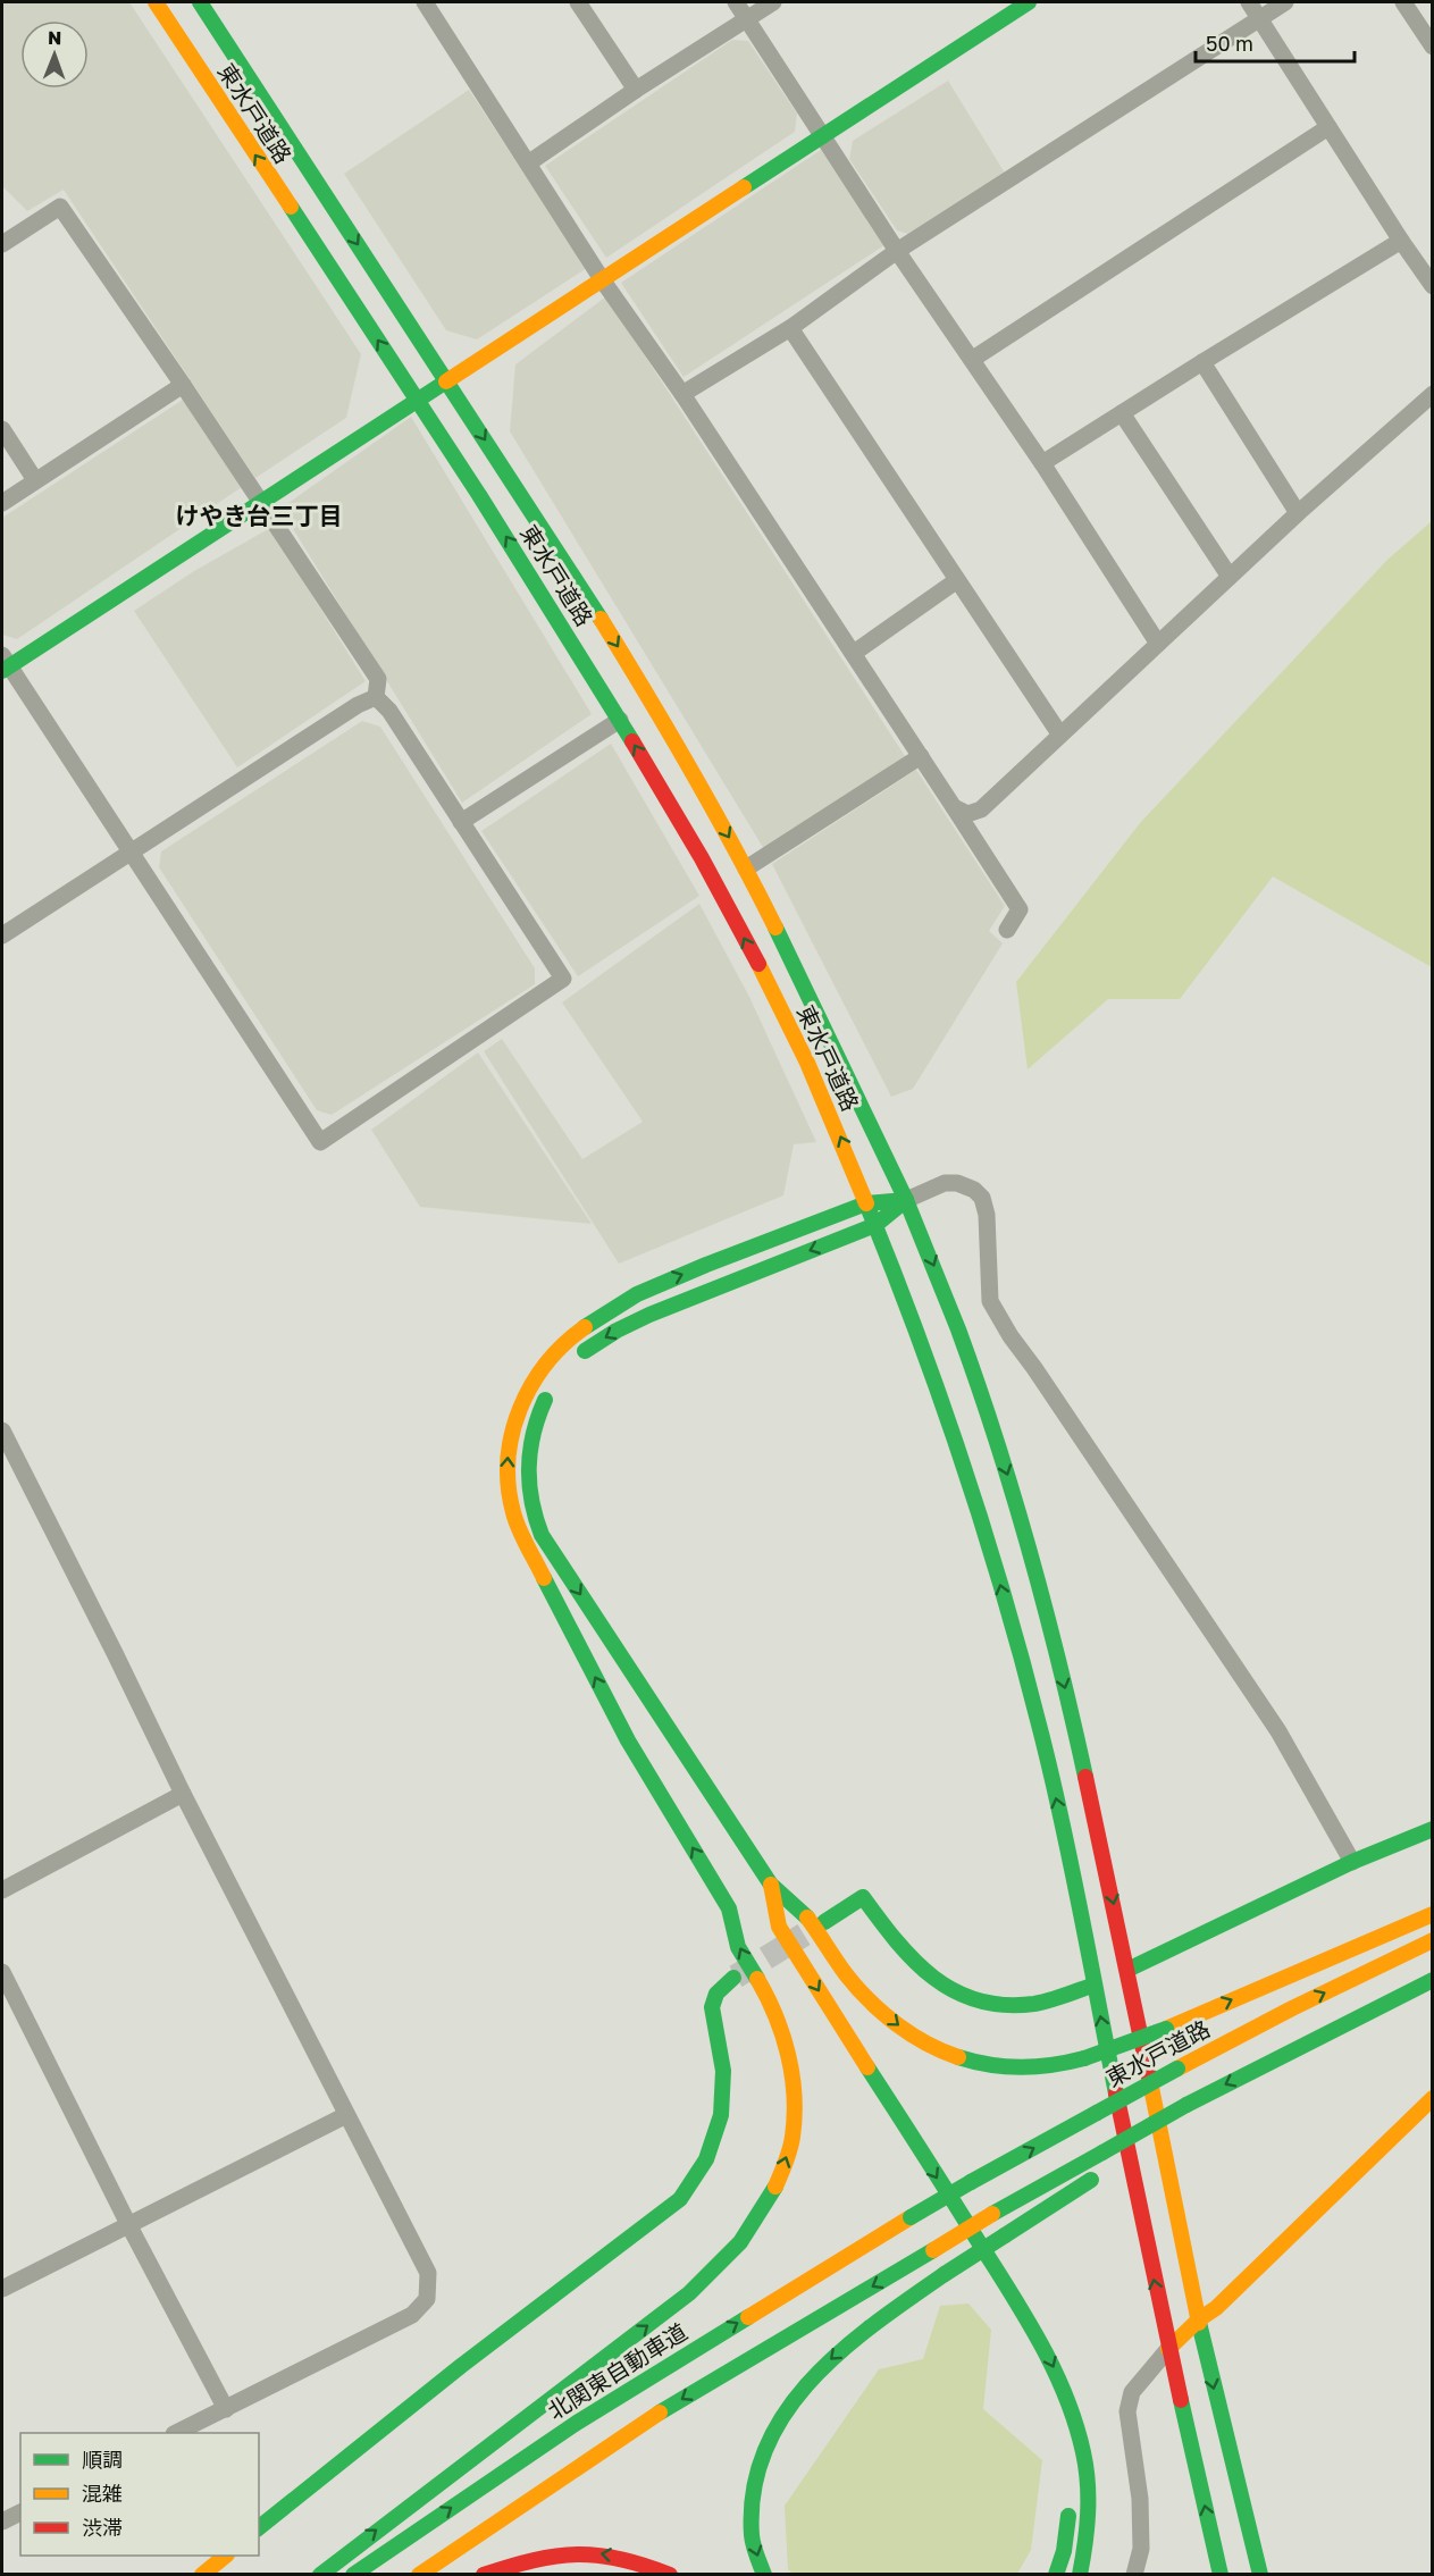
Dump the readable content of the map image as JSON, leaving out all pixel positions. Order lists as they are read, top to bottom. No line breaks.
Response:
{"streets":{"main road":["東水戸道路","北関東自動車道"]},"crossings":[["東水戸道路","北関東自動車道"]],"districts":["けやき台三丁目"],"legend":["順調","混雑","渋滞"],"scale_bar":"50 m","north":"top"}
